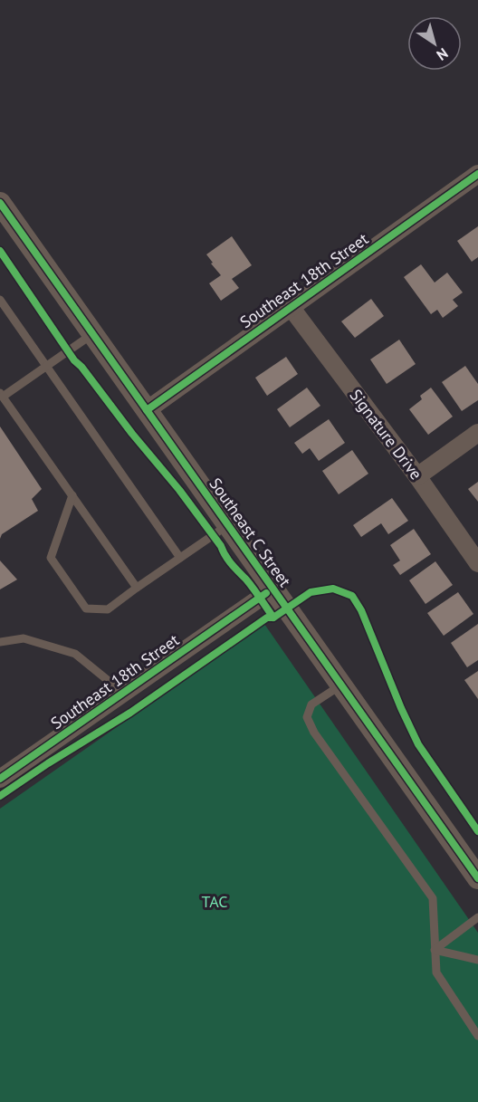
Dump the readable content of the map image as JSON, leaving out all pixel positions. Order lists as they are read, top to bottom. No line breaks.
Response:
{"streets":{"street":["Southeast 18th Street","Signature Drive","Southeast C Street"]},"crossings":[["Southeast 18th Street","Signature Drive"],["Southeast 18th Street","Southeast C Street"]],"parks":["TAC"],"north":"bottom right"}
